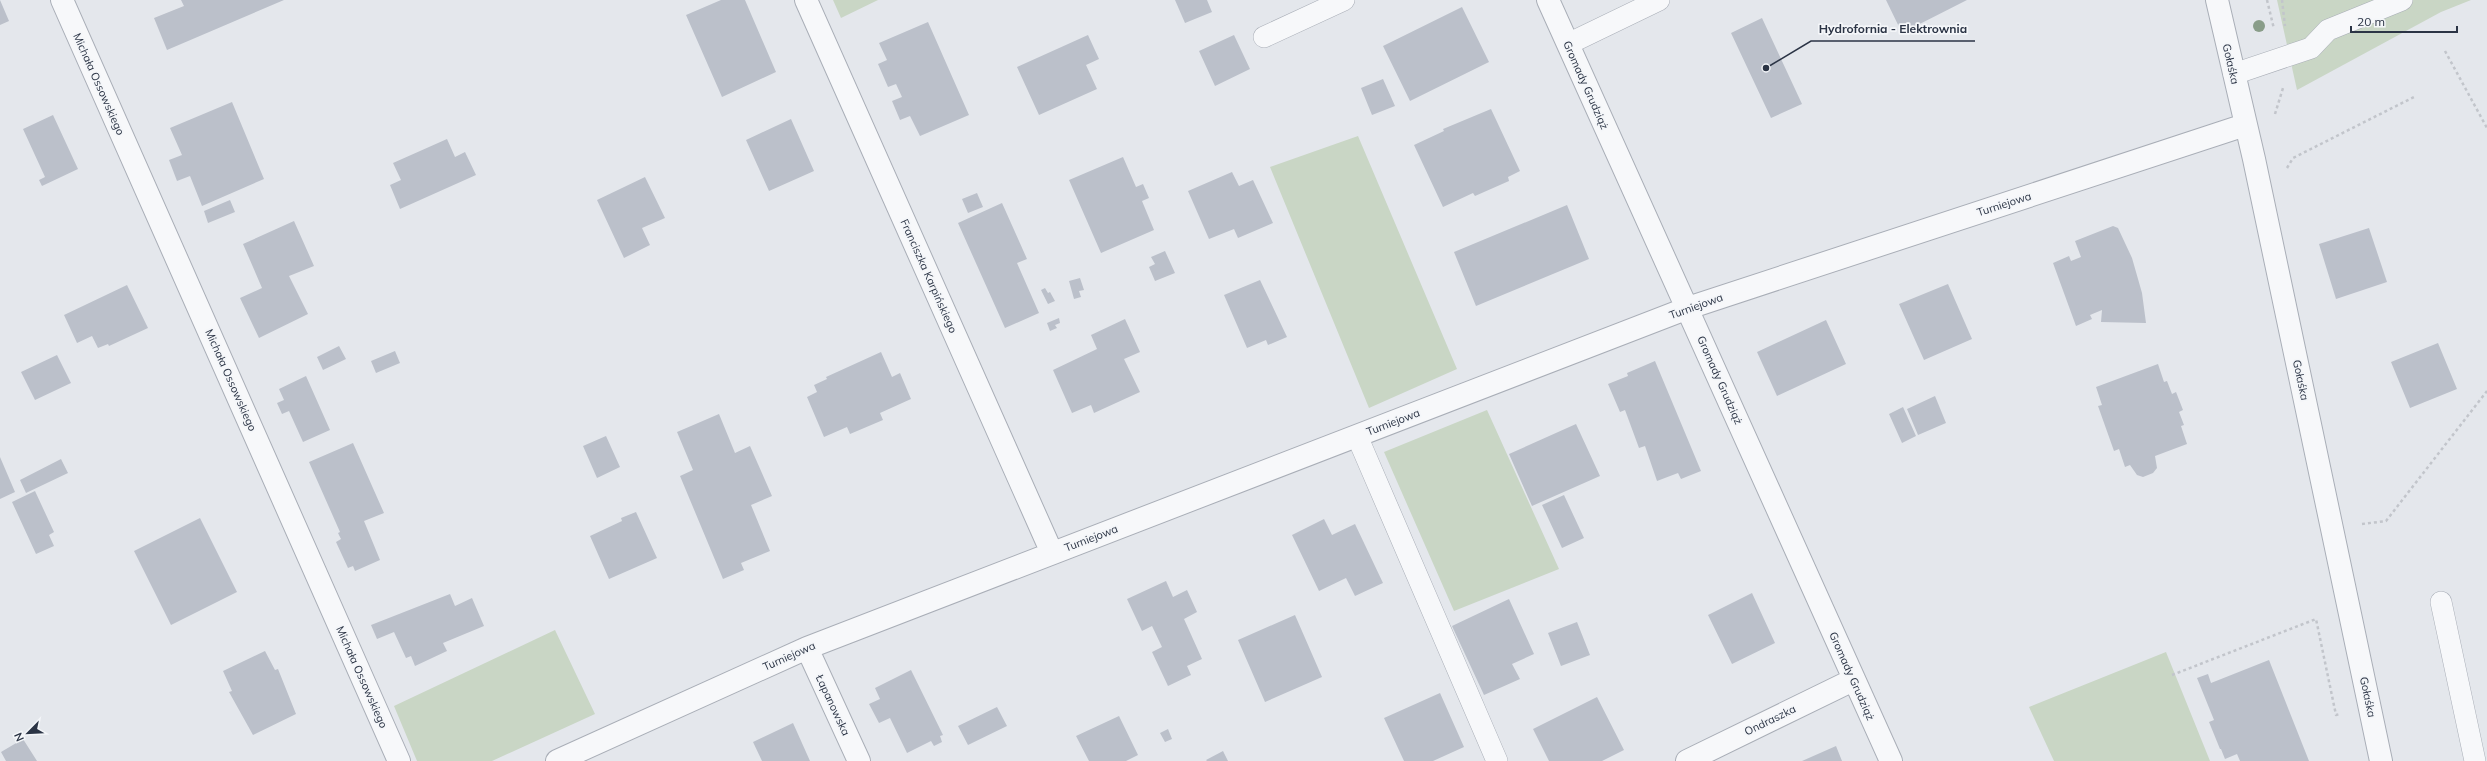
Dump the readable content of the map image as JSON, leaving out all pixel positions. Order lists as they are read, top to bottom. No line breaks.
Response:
{"streets":{"street":["Gołaśka","Michała Ossowskiego","Gromady Grudziąż","Turniejowa","Franciszka Karpińskiego","Łapanowska","Ondraszka"]},"crossings":[["Gołaśka","Turniejowa"],["Gromady Grudziąż","Turniejowa"],["Gromady Grudziąż","Ondraszka"],["Turniejowa","Franciszka Karpińskiego"],["Turniejowa","Łapanowska"]],"places":["Hydrofornia - Elektrownia"],"scale_bar":"20 m","north":"bottom left"}
